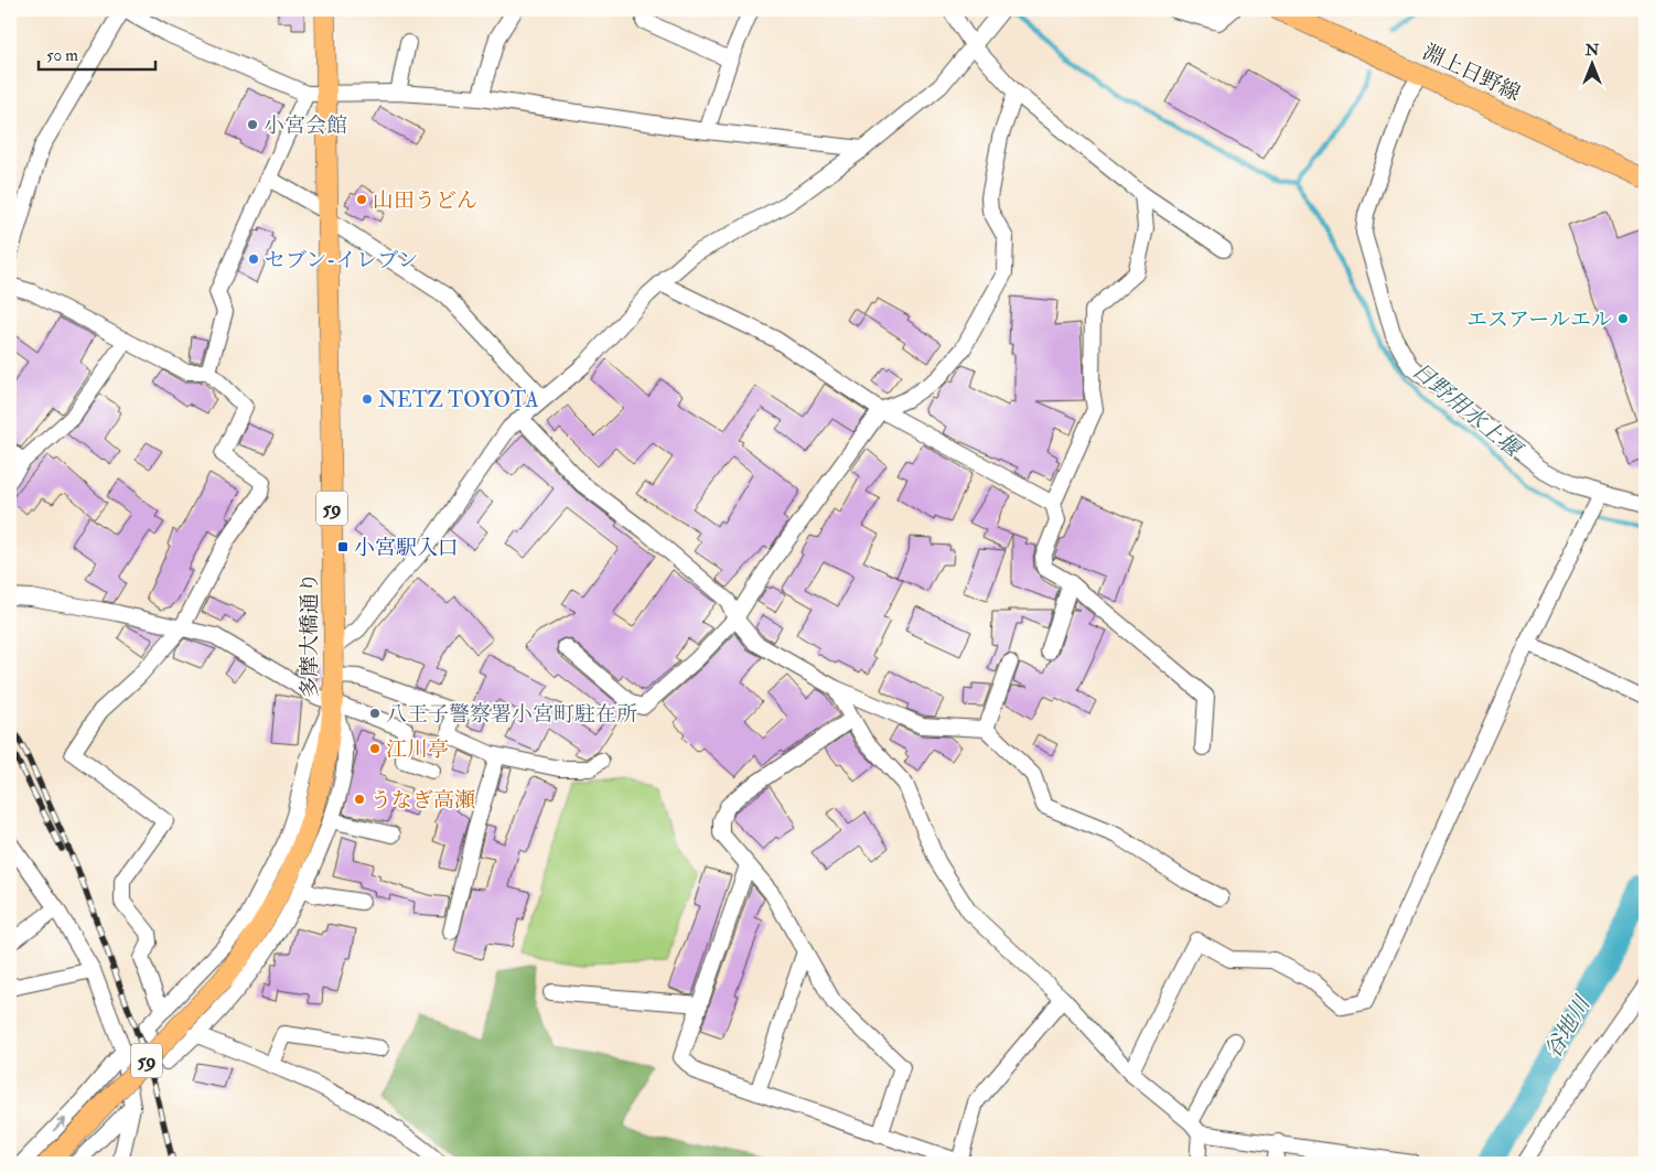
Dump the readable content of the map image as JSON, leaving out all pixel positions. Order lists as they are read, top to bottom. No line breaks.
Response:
{"streets":{"main road":["淵上日野線","59","多摩大橋通り"]},"water":["日野用水上堰","谷地川"],"places":{"other":["小宮会館","山田うどん","セブン-イレブン","エスアールエル","NETZ TOYOTA","八王子警察署小宮町駐在所","江川亭","うなぎ高瀬"],"transit":["小宮駅入口"]},"scale_bar":"50 m","north":"top"}
